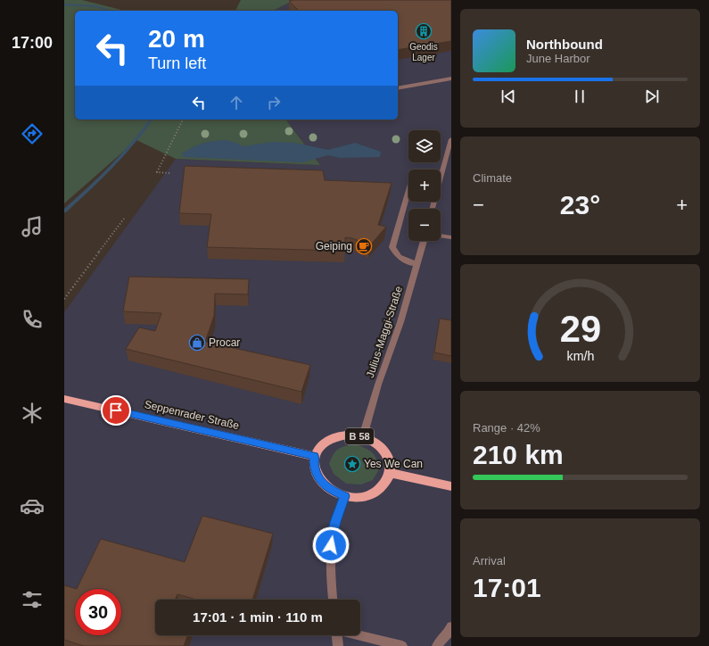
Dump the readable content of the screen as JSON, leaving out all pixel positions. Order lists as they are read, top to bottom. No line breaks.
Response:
{"streets":{"main road":["Seppenrader Straße","B 58"],"street":["Julius-Maggi-Straße"]},"crossings":[["Julius-Maggi-Straße","Seppenrader Straße"],["Julius-Maggi-Straße","B 58"],["Seppenrader Straße","B 58"]],"places":{"building":["Geodis Lager"],"cafe":["Geiping"],"shop":["Procar"],"place":["Yes We Can"]},"page":{"tabs":"17:00","turn":["20 m","Turn left"],"song":["Northbound","June Harbor"],"map_buttons":["+","−"],"tile":["Climate",["Range · 42%","210 km"],["Arrival","17:01"]],"heat":["−","23°","+"],"limit":"30","trip":"17:01 · 1 min · 110 m","gauge":["29","km/h"]}}
